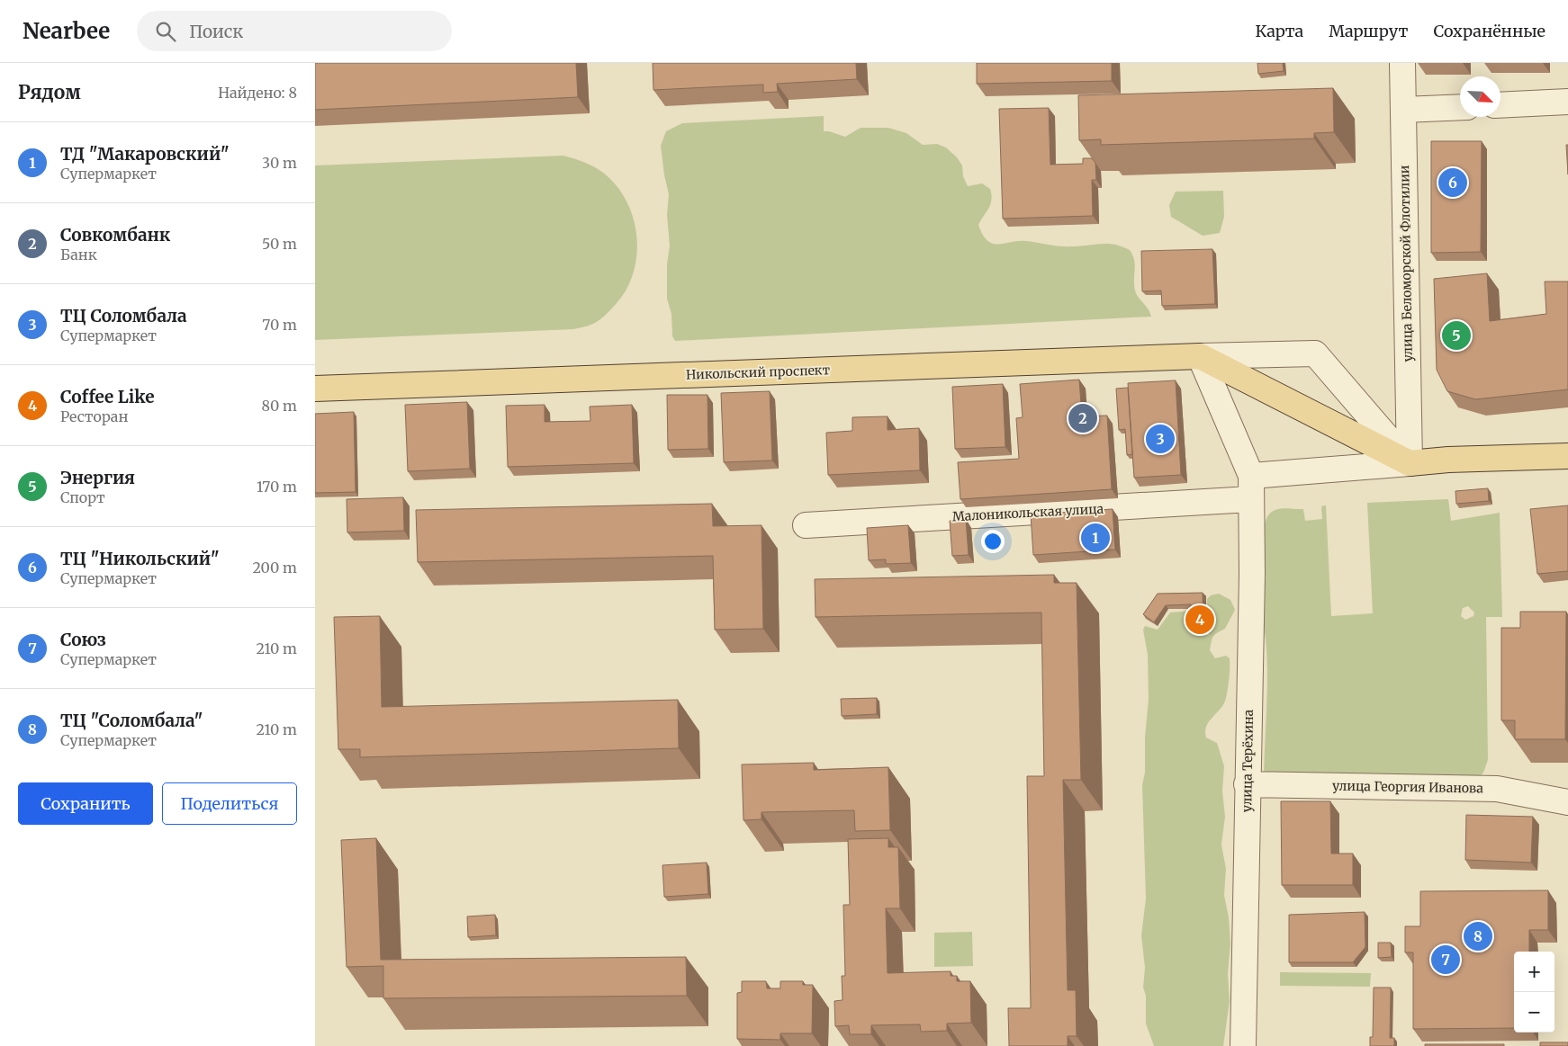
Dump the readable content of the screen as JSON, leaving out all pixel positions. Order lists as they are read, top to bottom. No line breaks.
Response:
{"streets":{"main road":["Никольский проспект"],"street":["улица Беломорской Флотилии","Малоникольская улица","улица Терёхина","улица Георгия Иванова"]},"crossings":[["улица Беломорской Флотилии","Малоникольская улица"],["Малоникольская улица","улица Терёхина"],["улица Терёхина","улица Георгия Иванова"]],"north":"bottom right","page":{"header":"Nearbee","search":"Поиск","nav":["Карта","Маршрут","Сохранённые"],"heading":["Рядом","Найдено: 8"],"list":[{"mark":"1","name":"ТД \"Макаровский\"","note":"Супермаркет","value":"30 m"},{"mark":"2","name":"Совкомбанк","note":"Банк","value":"50 m"},{"mark":"3","name":"ТЦ Соломбала","note":"Супермаркет","value":"70 m"},{"mark":"4","name":"Coffee Like","note":"Ресторан","value":"80 m"},{"mark":"5","name":"Энергия","note":"Спорт","value":"170 m"},{"mark":"6","name":"ТЦ \"Никольский\"","note":"Супермаркет","value":"200 m"},{"mark":"7","name":"Союз","note":"Супермаркет","value":"210 m"},{"mark":"8","name":"ТЦ \"Соломбала\"","note":"Супермаркет","value":"210 m"}],"pins":["6","5","2","3","1","4","8","7"],"buttons":["Сохранить","Поделиться"],"map_buttons":["+","−"]}}
